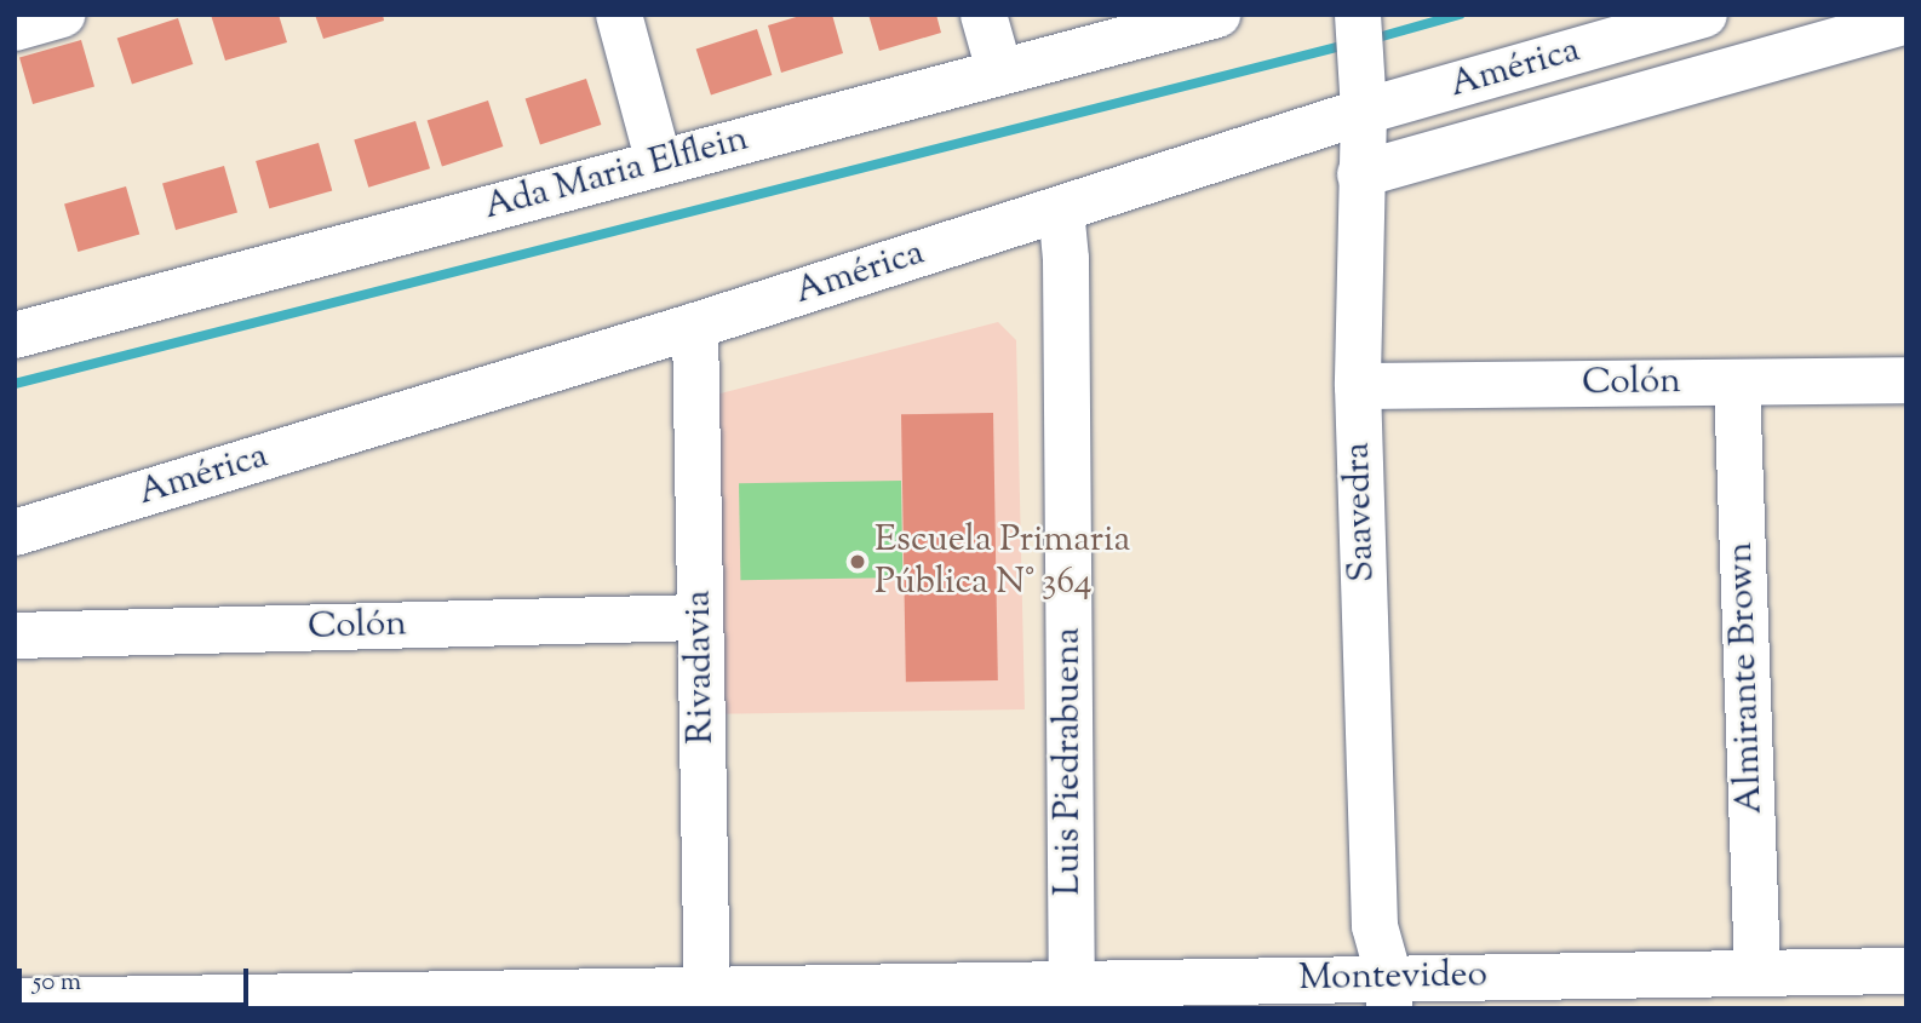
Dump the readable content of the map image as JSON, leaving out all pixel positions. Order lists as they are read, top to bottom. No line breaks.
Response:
{"streets":{"street":["América","Ada Maria Elflein","Colón","Saavedra","Rivadavia","Almirante Brown","Luis Piedrabuena","Montevideo"]},"crossings":[["América","Saavedra"],["América","Rivadavia"],["América","Luis Piedrabuena"],["Colón","Saavedra"],["Colón","Rivadavia"],["Colón","Almirante Brown"],["Saavedra","Montevideo"],["Rivadavia","Montevideo"],["Almirante Brown","Montevideo"],["Luis Piedrabuena","Montevideo"]],"places":["Escuela Primaria Pública N° 364"],"scale_bar":"50 m"}
